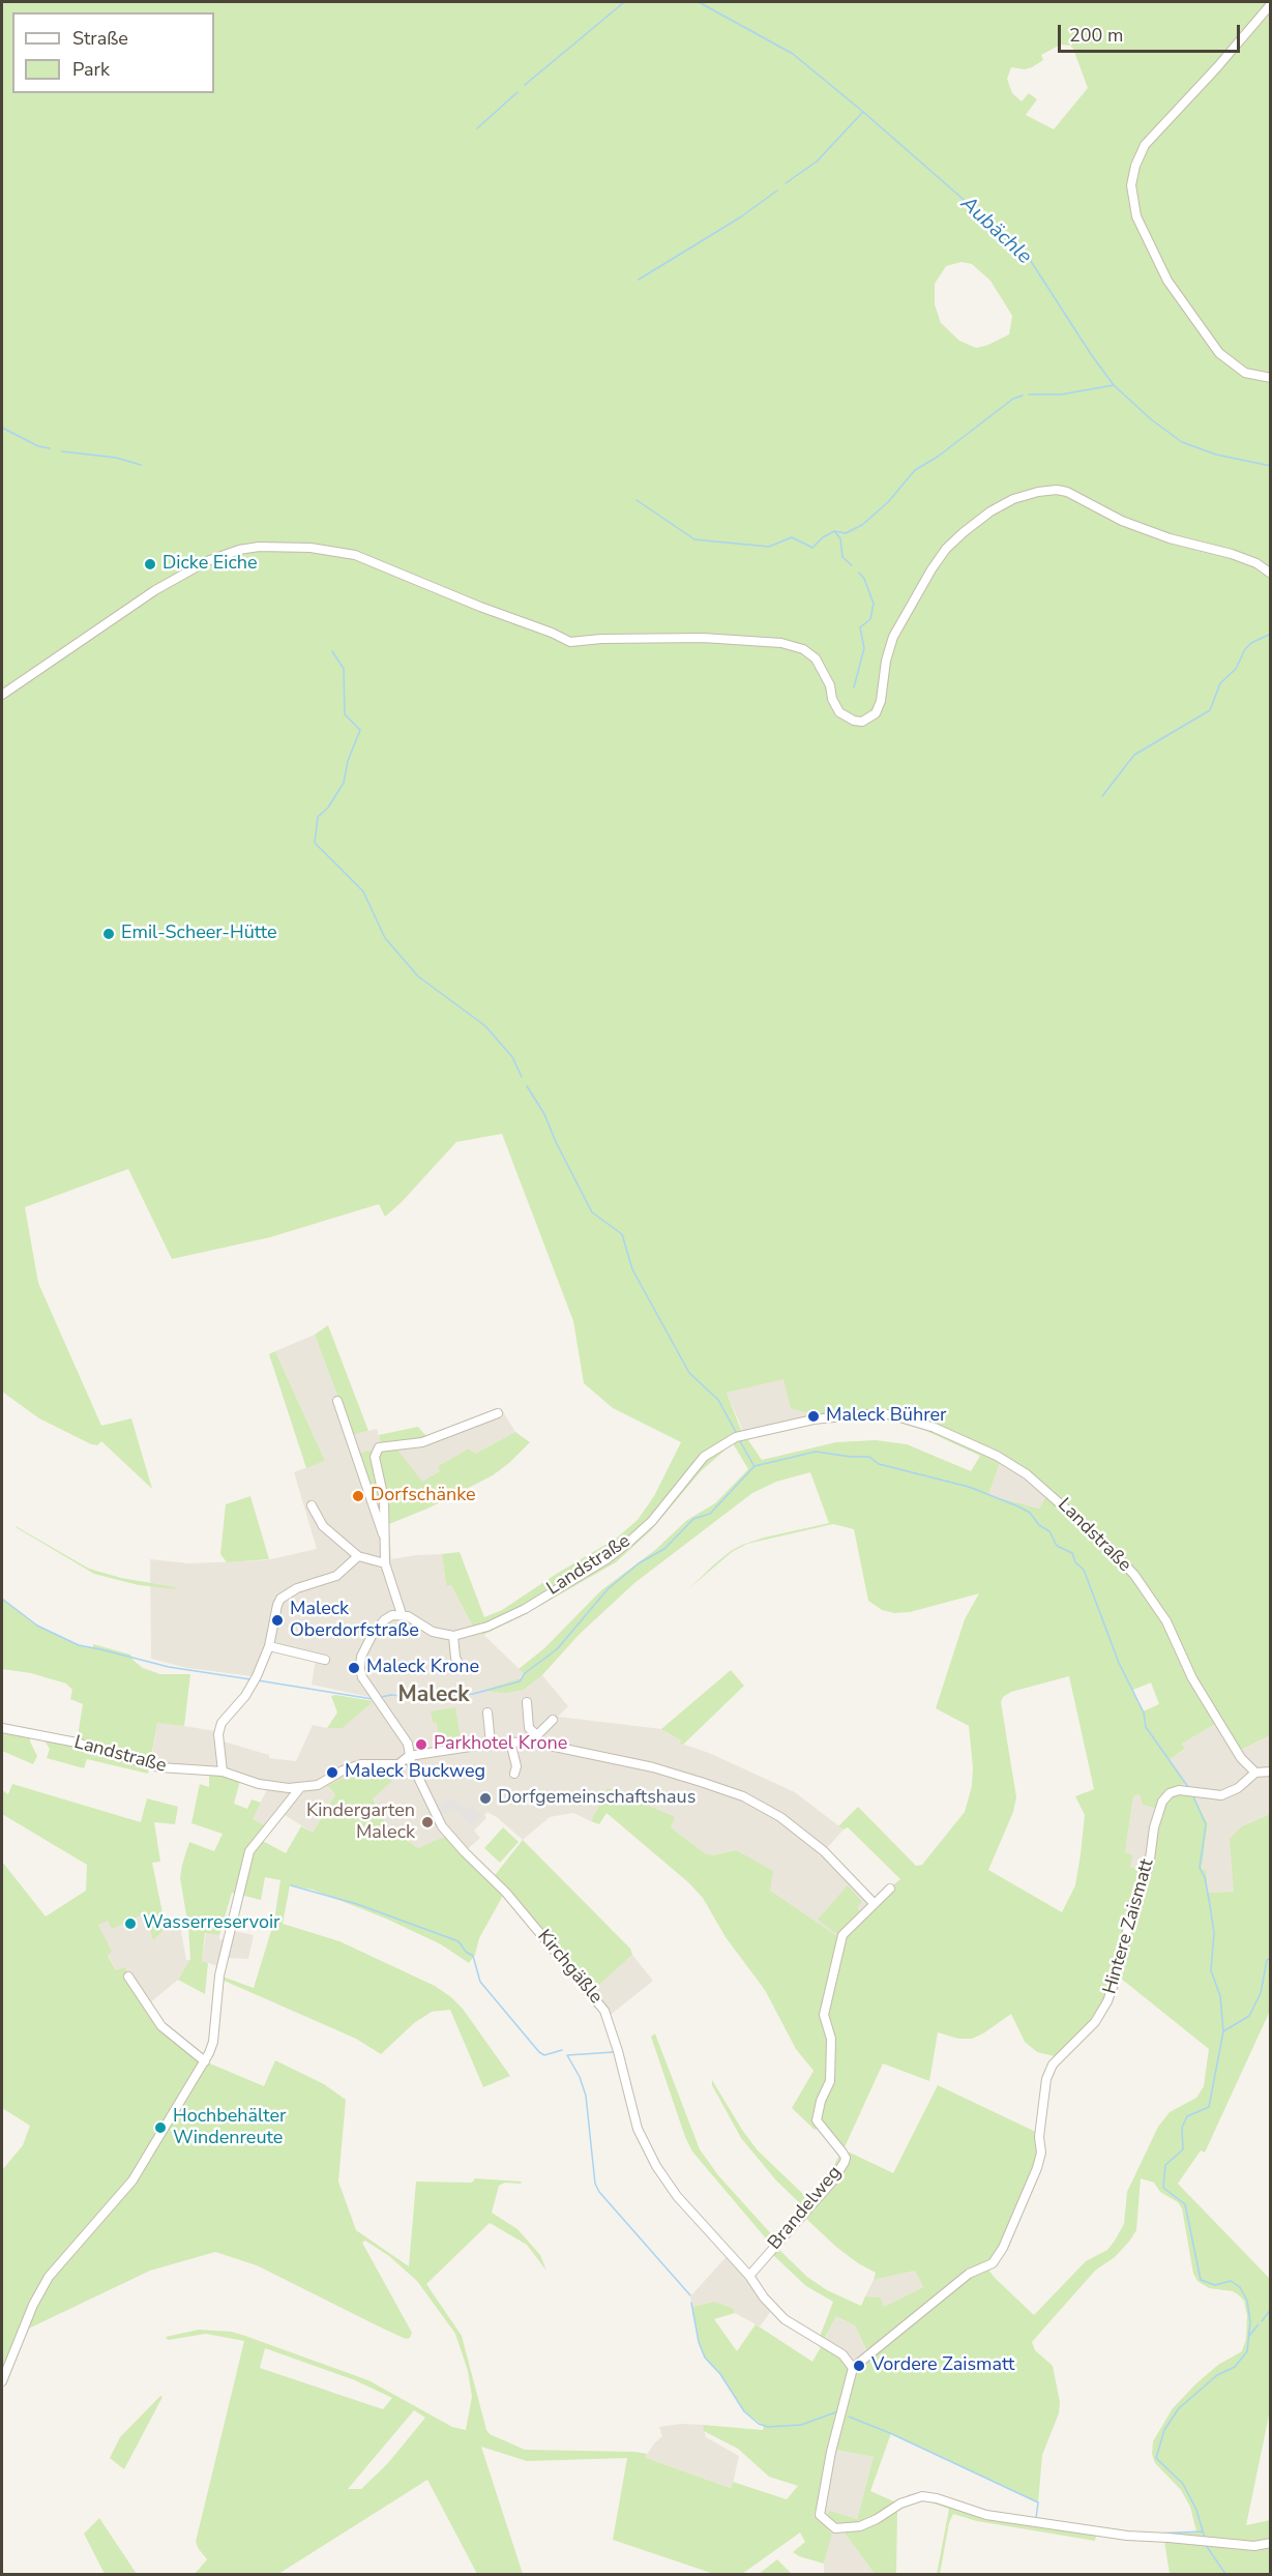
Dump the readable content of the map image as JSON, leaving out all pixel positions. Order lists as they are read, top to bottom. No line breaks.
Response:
{"streets":{"street":["Landstraße","Hintere Zaismatt","Kirchgäßle","Brandelweg"]},"crossings":[["Landstraße","Hintere Zaismatt"],["Landstraße","Kirchgäßle"],["Kirchgäßle","Brandelweg"]],"districts":["Maleck"],"water":["Aubächle"],"places":["Dicke Eiche","Emil-Scheer-Hütte","Maleck Bührer","Dorfschänke","Maleck Oberdorfstraße","Maleck Krone","Parkhotel Krone","Maleck Buckweg","Dorfgemeinschaftshaus","Kindergarten Maleck","Wasserreservoir","Hochbehälter Windenreute","Vordere Zaismatt"],"legend":["Straße","Park"],"scale_bar":"200 m"}
